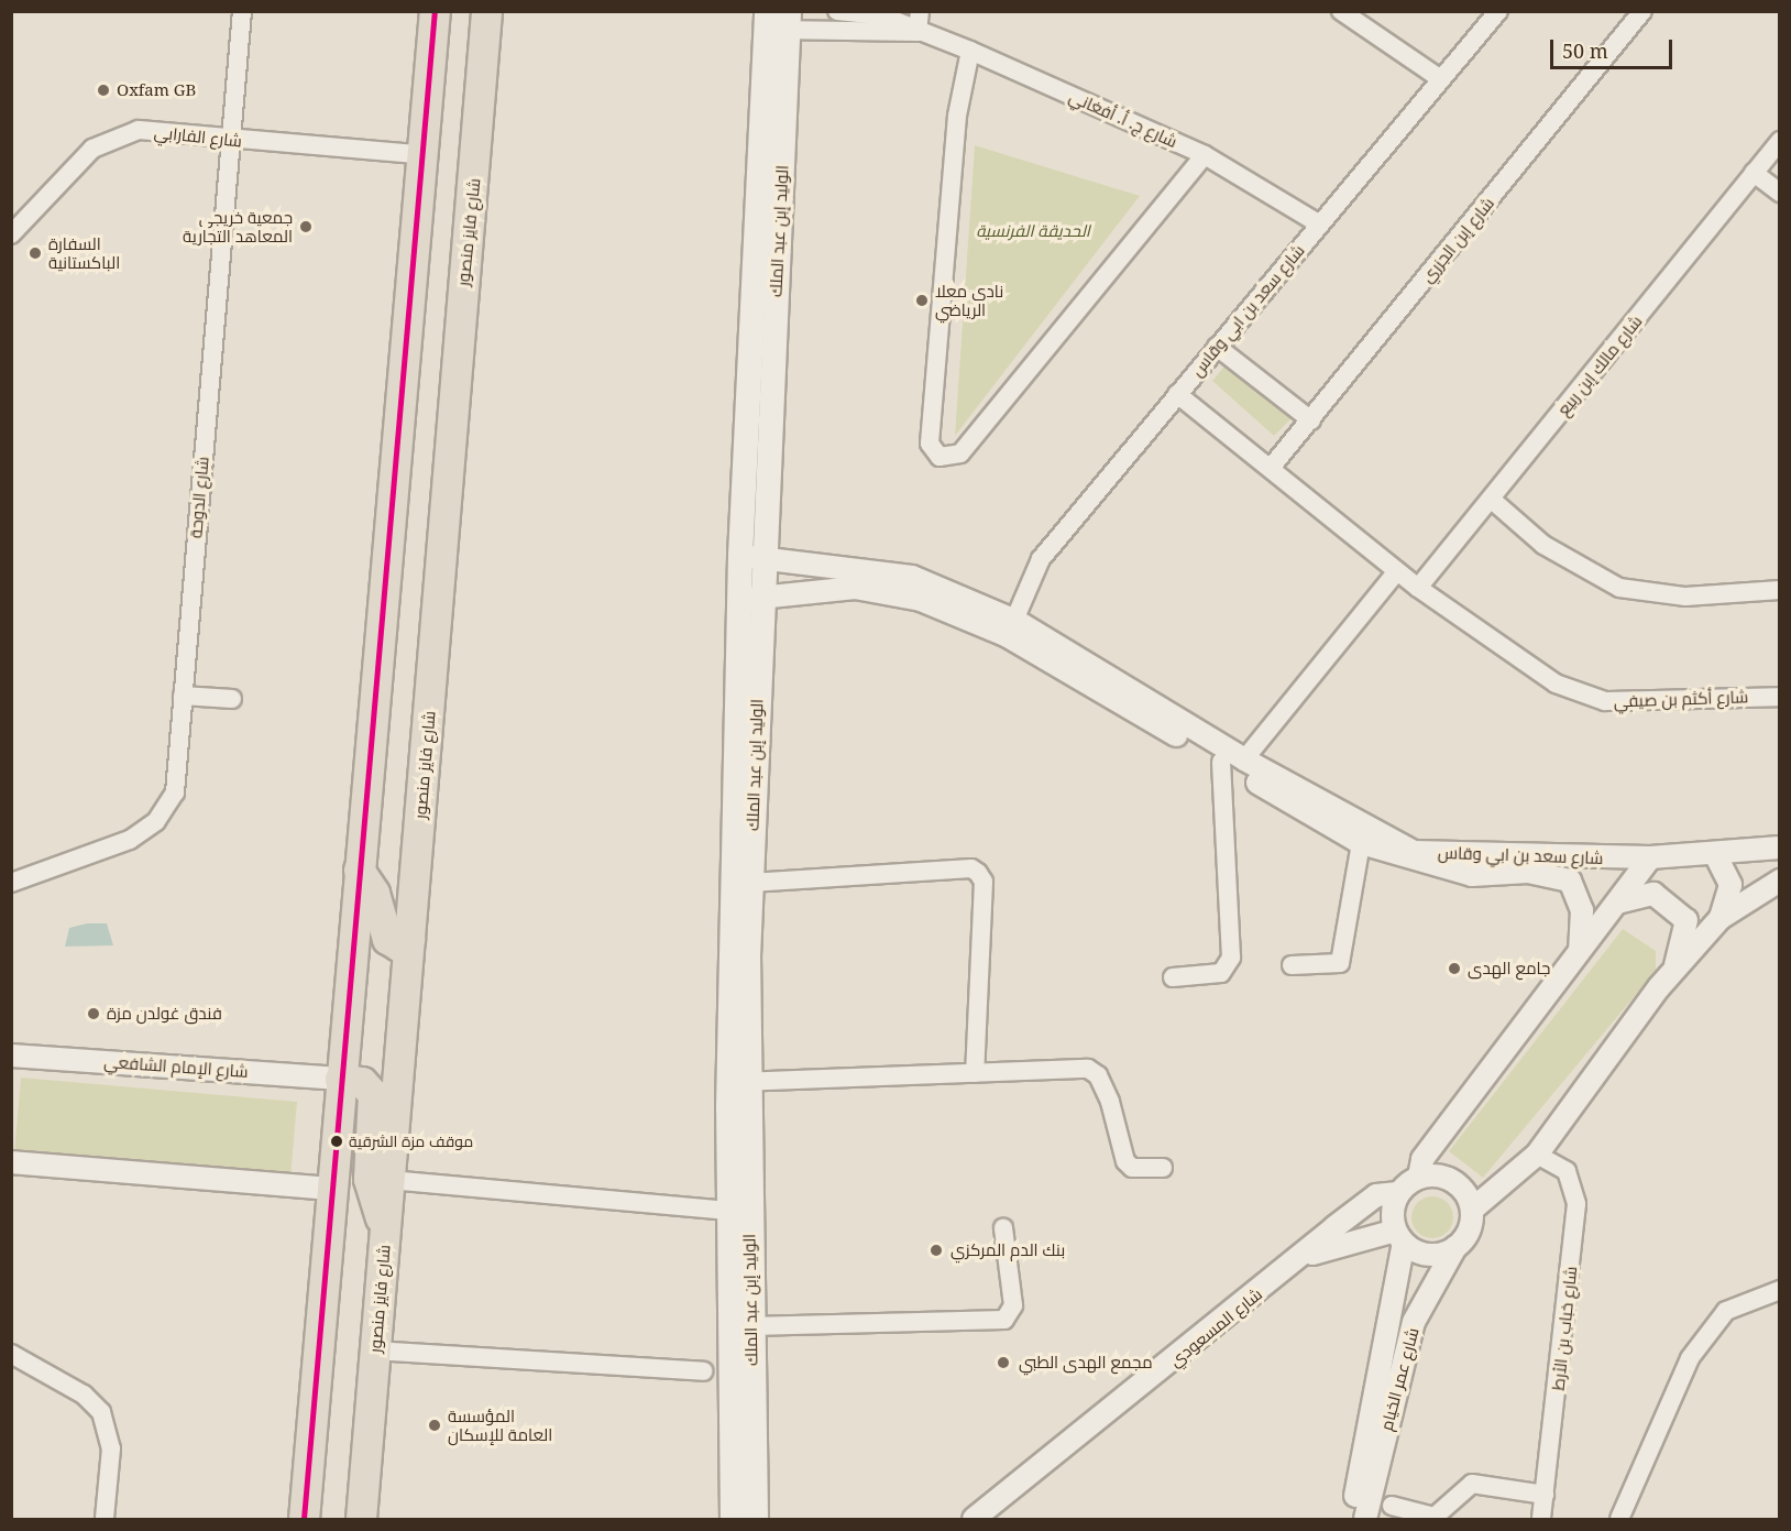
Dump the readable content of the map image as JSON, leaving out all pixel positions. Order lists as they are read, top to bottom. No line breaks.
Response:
{"streets":{"highway":["شارع فايز منصور"],"main road":["الوليد إبن عبد الملك"],"street":["شارع ج. أ. أفغاني","شارع الفارابي","شارع إبن الجزري","شارع سعد بن ابي وقاس","شارع مالك إبن ربيع","شارع الدوحة","شارع أكثم بن صيفي","شارع الإمام الشافعي","شارع المسعودي","شارع خباب بن الأرط","شارع عمر الخيام"]},"crossings":[["شارع ج. أ. أفغاني","الوليد إبن عبد الملك"],["شارع ج. أ. أفغاني","شارع سعد بن ابي وقاس"],["شارع الفارابي","شارع الدوحة"],["الوليد إبن عبد الملك","شارع سعد بن ابي وقاس"],["شارع إبن الجزري","شارع أكثم بن صيفي"],["شارع سعد بن ابي وقاس","شارع أكثم بن صيفي"],["شارع مالك إبن ربيع","شارع أكثم بن صيفي"],["شارع المسعودي","شارع عمر الخيام"]],"parks":["الحديقة الفرنسية"],"places":["Oxfam GB","جمعية خريجي المعاهد التجارية","السفارة الباكستانية","نادي معلا الرياضي","جامع الهدى","فندق غولدن مزة","موقف مزة الشرقية","بنك الدم المركزي","مجمع الهدى الطبي","المؤسسة العامة للإسكان"],"scale_bar":"50 m"}
